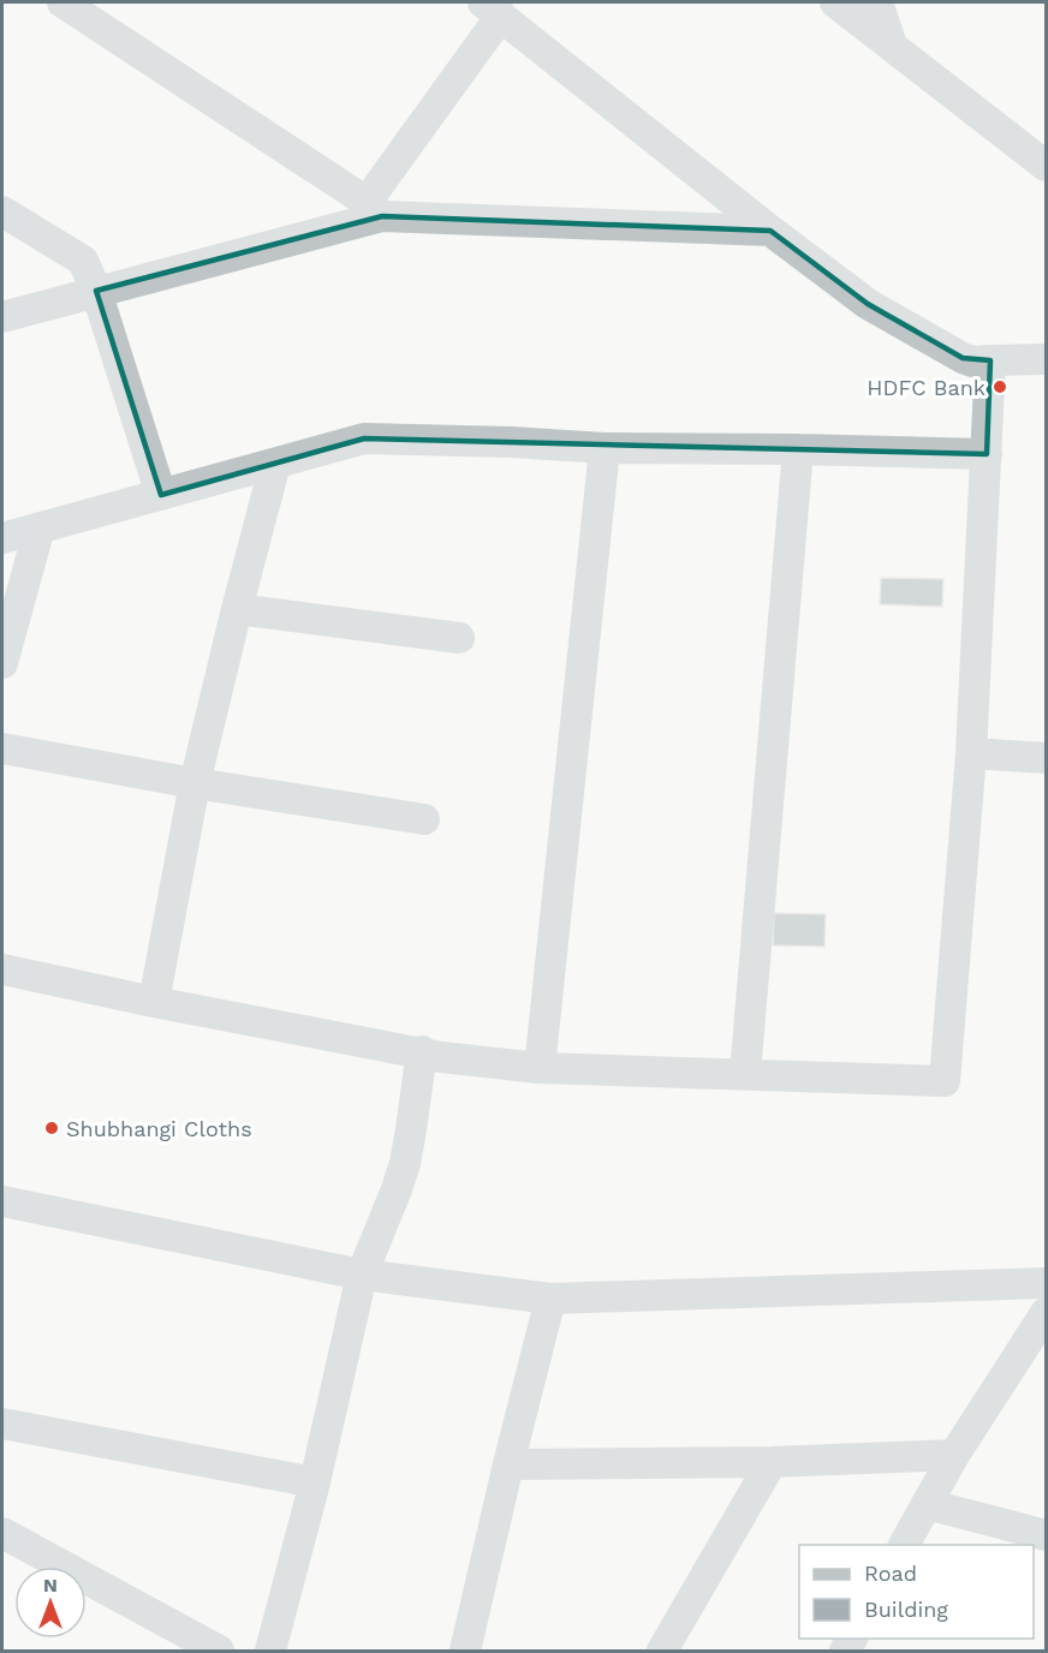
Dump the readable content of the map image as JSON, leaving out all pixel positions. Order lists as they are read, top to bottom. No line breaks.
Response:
{"places":["HDFC Bank","Shubhangi Cloths"],"legend":["Road","Building"],"north":"top"}
